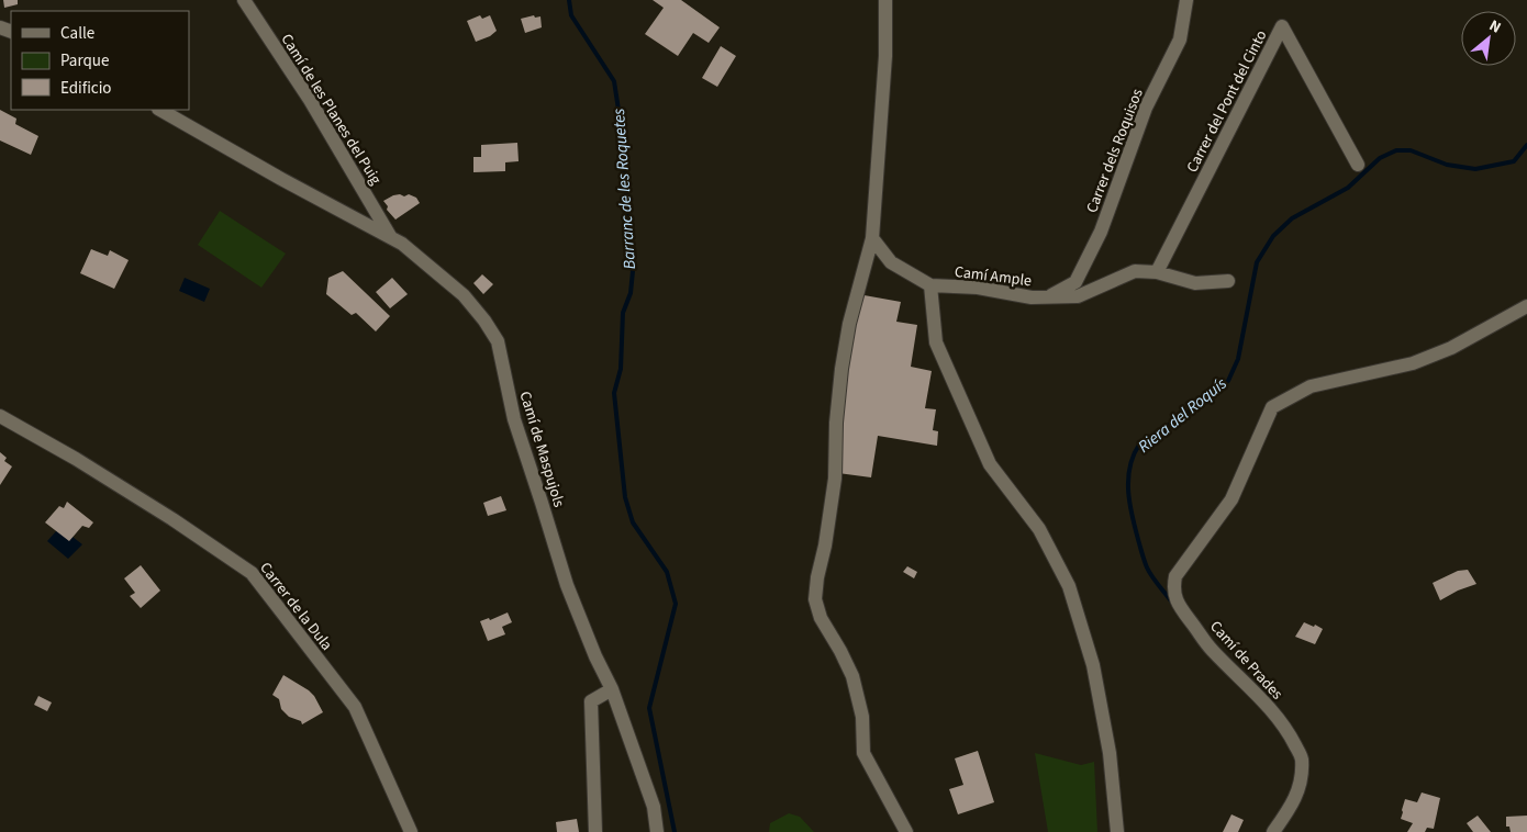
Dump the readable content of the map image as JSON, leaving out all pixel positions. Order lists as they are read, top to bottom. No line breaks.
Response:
{"streets":{"street":["Carrer del Pont del Cinto","Camí de les Planes del Puig","Carrer dels Roquisos","Camí Ample","Camí de Maspujols","Carrer de la Dula","Camí de Prades"]},"crossings":[["Carrer del Pont del Cinto","Camí Ample"],["Camí de les Planes del Puig","Camí de Maspujols"],["Carrer dels Roquisos","Camí Ample"]],"water":["Barranc de les Roquetes","Riera del Roquís"],"legend":["Calle","Parque","Edificio"],"north":"top right"}
